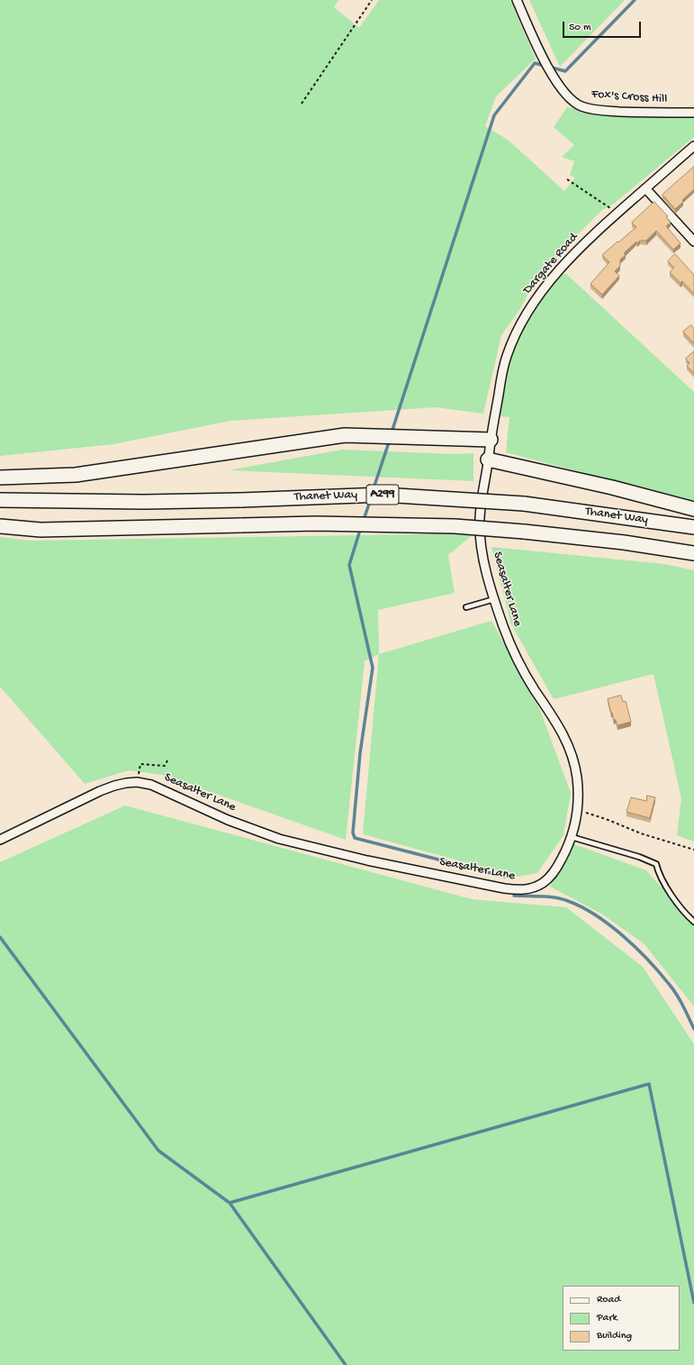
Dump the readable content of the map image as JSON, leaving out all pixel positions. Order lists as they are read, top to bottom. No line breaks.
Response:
{"streets":{"highway":["A299","Thanet Way"],"street":["Fox's Cross Hill","Dargate Road","Seasalter Lane"]},"crossings":[["Dargate Road","Seasalter Lane"]],"legend":["Road","Park","Building"],"scale_bar":"50 m"}
